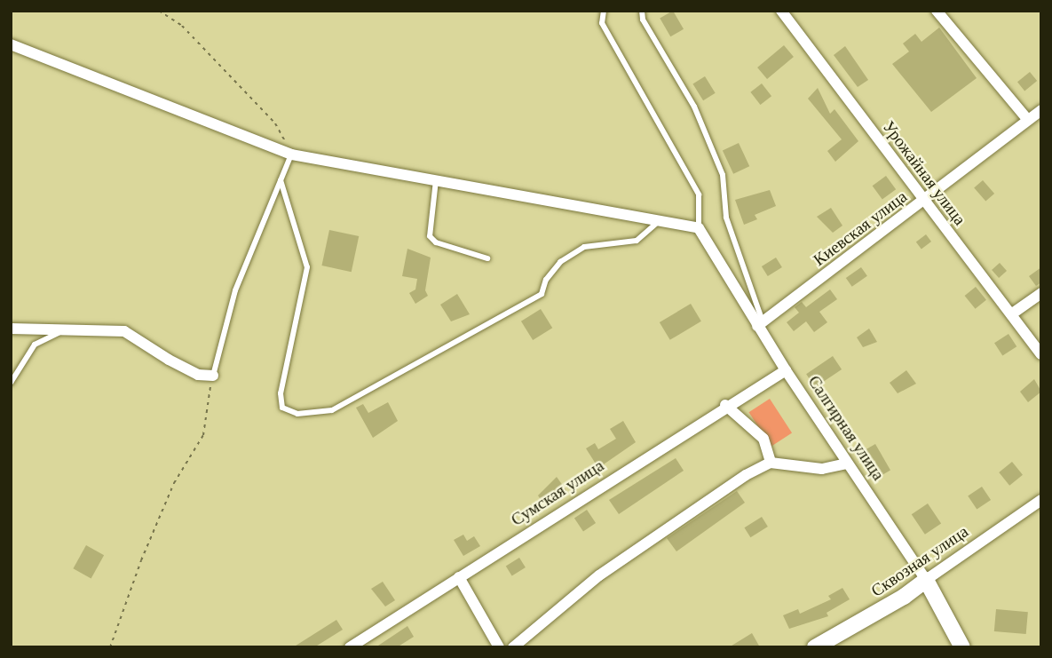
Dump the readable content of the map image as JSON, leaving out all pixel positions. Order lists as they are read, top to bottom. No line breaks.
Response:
{"streets":{"main road":["Салгирная улица","Сквозная улица"],"street":["Урожайная улица","Киевская улица","Сумская улица"]},"crossings":[["Урожайная улица","Киевская улица"],["Киевская улица","Салгирная улица"],["Салгирная улица","Сумская улица"],["Салгирная улица","Сквозная улица"]]}
